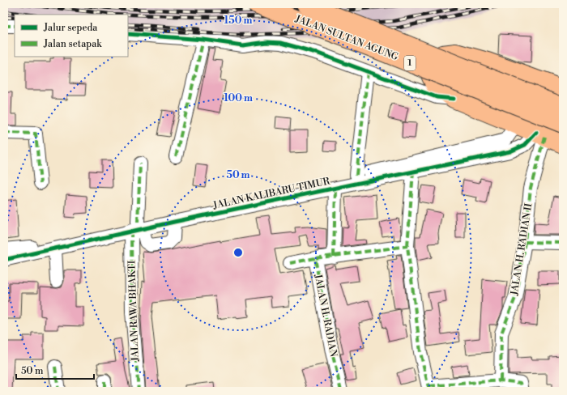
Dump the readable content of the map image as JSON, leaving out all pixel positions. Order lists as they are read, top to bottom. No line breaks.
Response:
{"streets":{"highway":["JALAN SULTAN AGUNG","1"],"street":["JALAN KALIBARU TIMUR","JALAN H. RADIAN II","JALAN RAWA BHAKTI","JALAN H. RADIAN"]},"crossings":[["JALAN KALIBARU TIMUR","JALAN H. RADIAN II"],["JALAN KALIBARU TIMUR","JALAN RAWA BHAKTI"]],"legend":["Jalur sepeda","Jalan setapak"],"scale_bar":"50 m","rings":["150 m","100 m","50 m"]}
